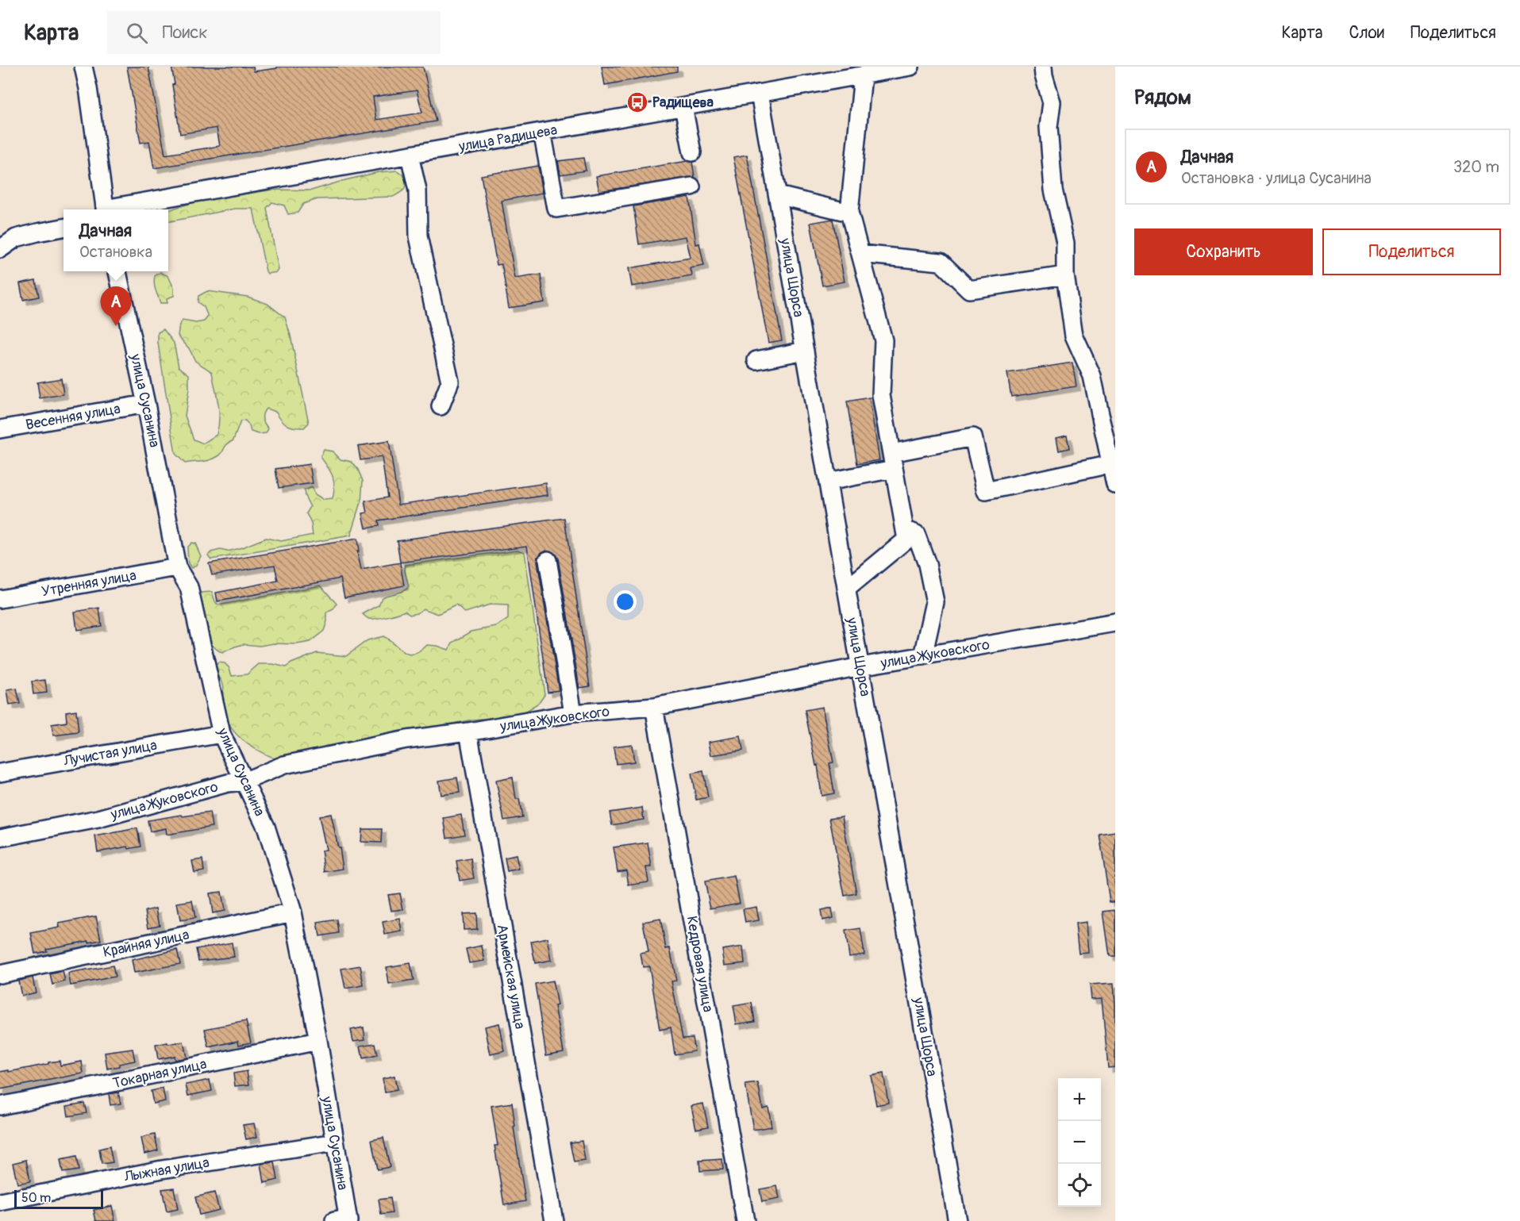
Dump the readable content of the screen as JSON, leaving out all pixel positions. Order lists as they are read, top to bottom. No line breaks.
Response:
{"streets":{"street":["улица Радищева","улица Щорса","улица Сусанина","Весенняя улица","Утренняя улица","улица Жуковского","Лучистая улица","Крайняя улица","Кедровая улица","Армейская улица","Токарная улица","Лыжная улица"]},"crossings":[["улица Радищева","улица Щорса"],["улица Щорса","улица Жуковского"],["улица Сусанина","Весенняя улица"],["улица Сусанина","Утренняя улица"],["улица Сусанина","улица Жуковского"],["улица Сусанина","Лучистая улица"],["улица Сусанина","Крайняя улица"],["улица Сусанина","Токарная улица"],["улица Сусанина","Лыжная улица"],["улица Жуковского","Кедровая улица"],["улица Жуковского","Армейская улица"]],"places":{"bus stop":["Радищева"]},"scale_bar":"50 m","page":{"header":"Карта","search":"Поиск","nav":["Карта","Слои","Поделиться"],"heading":"Рядом","list":[{"mark":"A","name":"Дачная","note":"Остановка · улица Сусанина","value":"320 m"}],"popup":["Дачная","Остановка"],"buttons":["Сохранить","Поделиться"],"pins":"A","map_buttons":["+","−"],"scale":"50 m"}}
